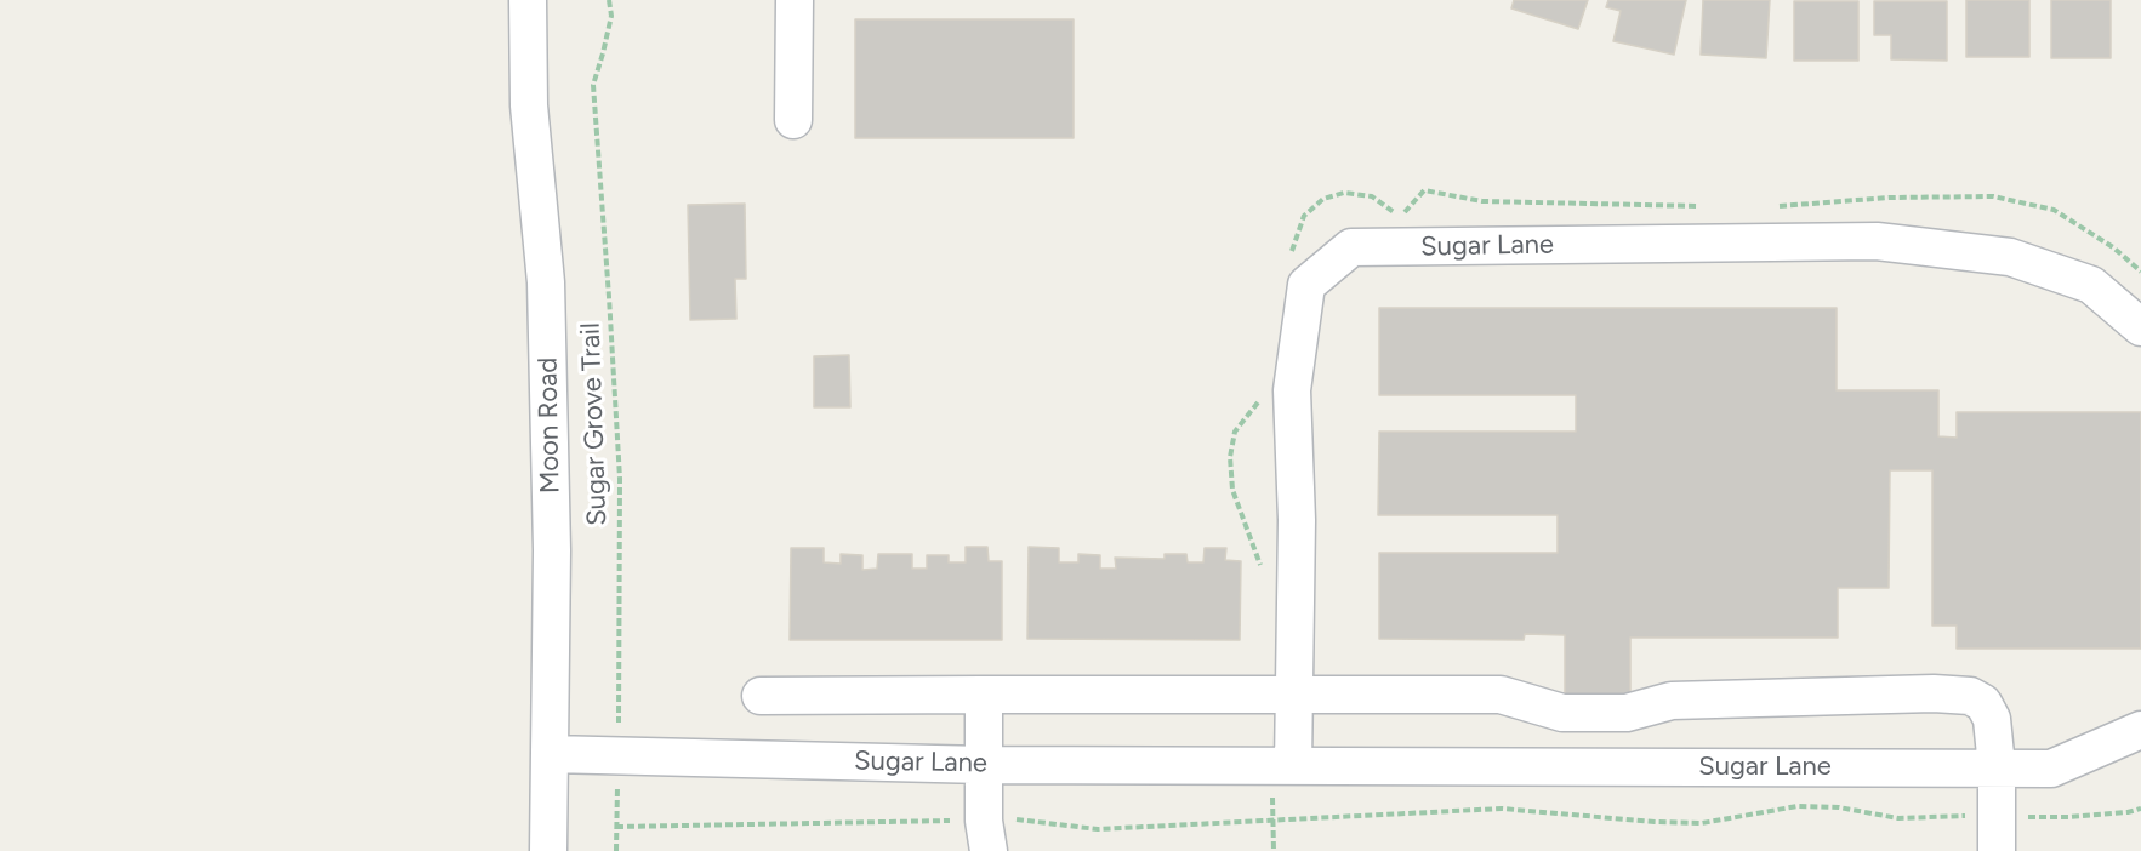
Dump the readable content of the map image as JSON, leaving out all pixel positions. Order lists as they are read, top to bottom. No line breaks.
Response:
{"streets":{"street":["Sugar Lane","Moon Road"],"path":["Sugar Grove Trail"]},"crossings":[["Sugar Lane","Sugar Grove Trail"],["Sugar Lane","Moon Road"]]}
